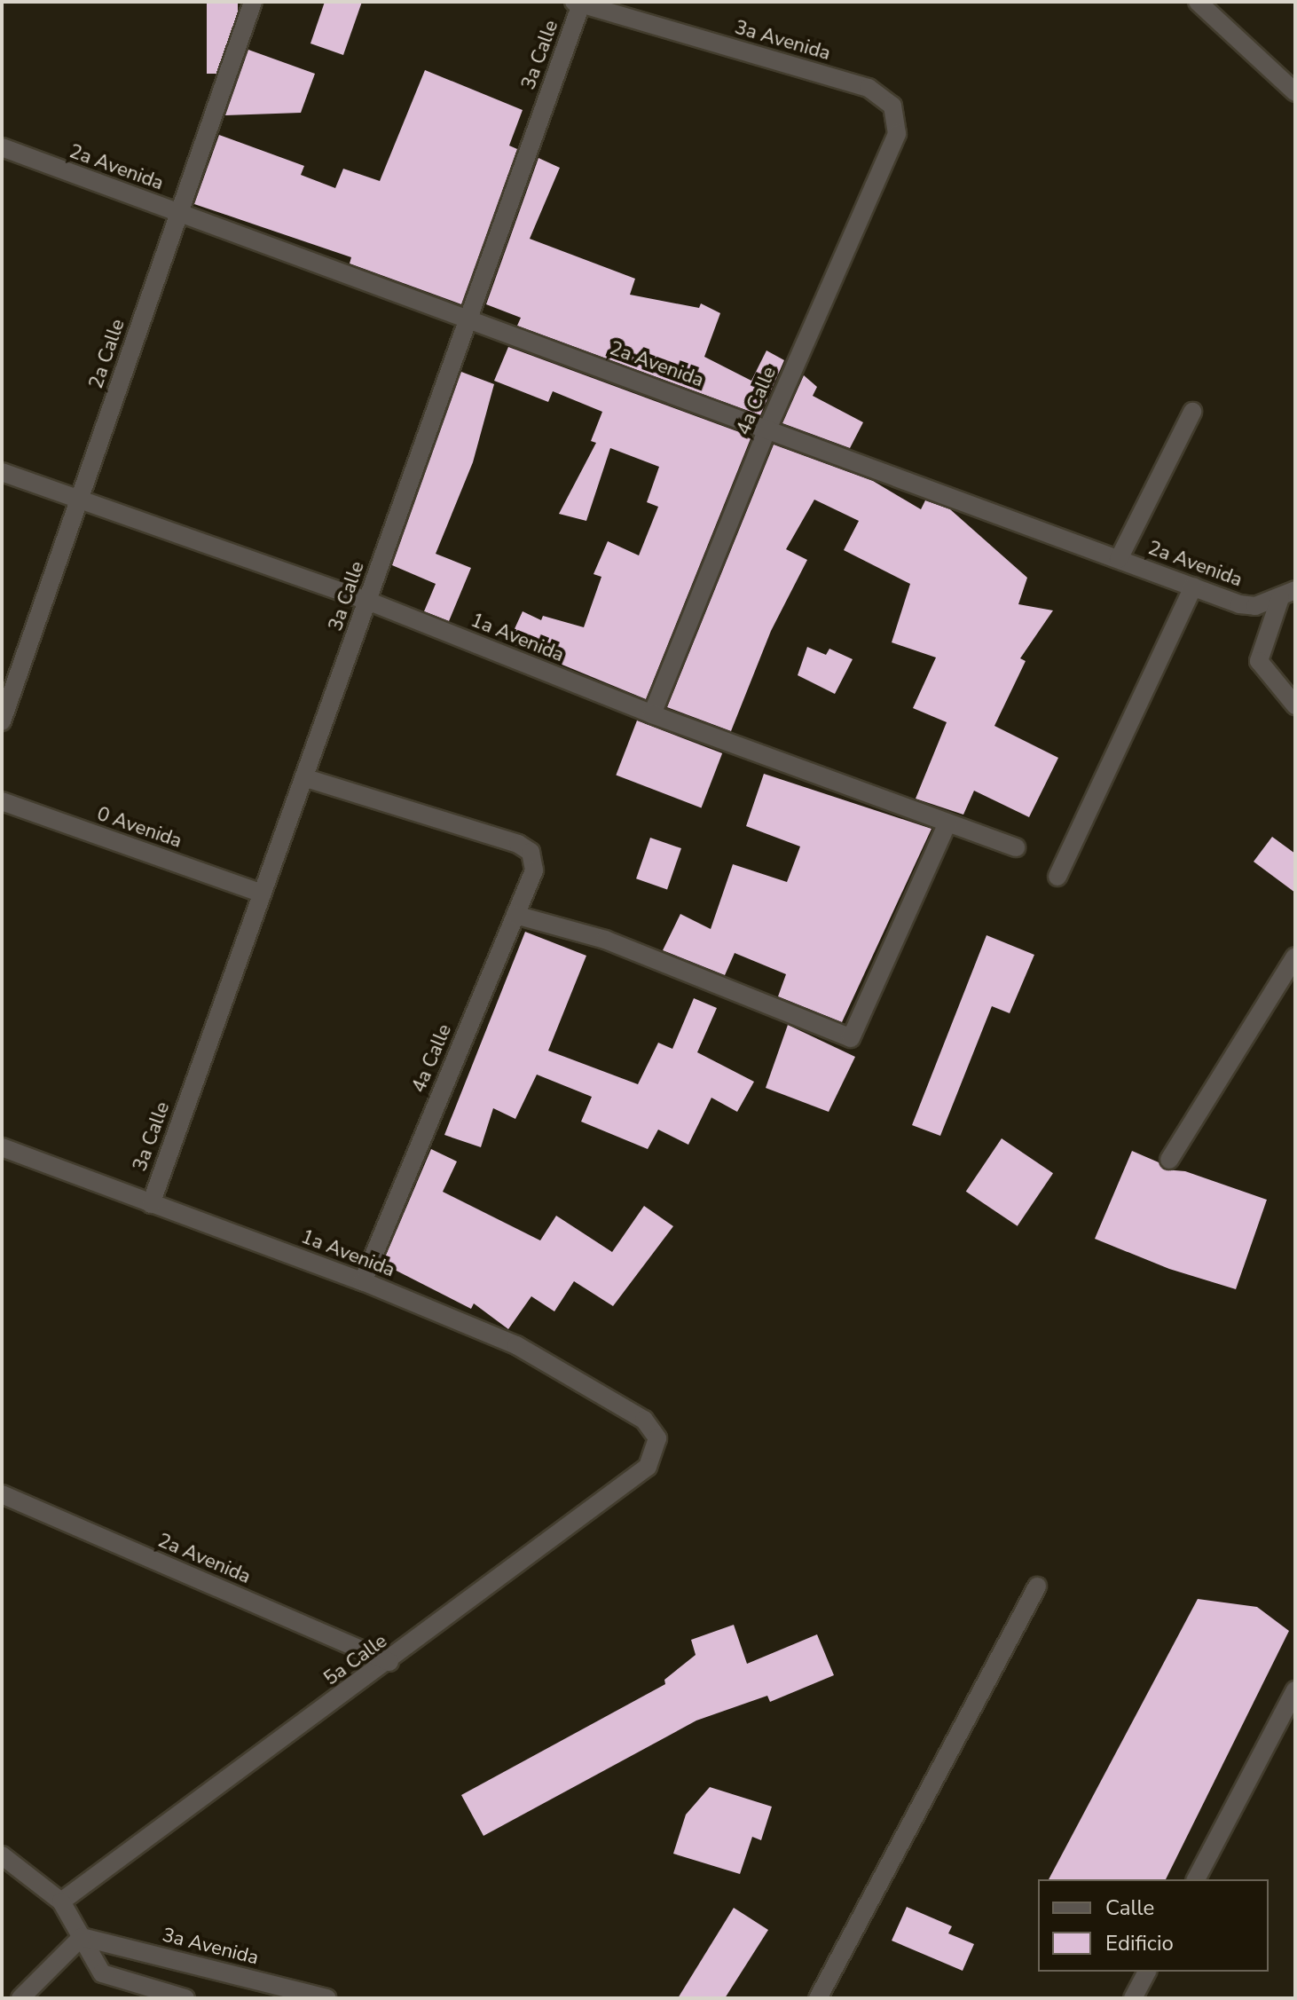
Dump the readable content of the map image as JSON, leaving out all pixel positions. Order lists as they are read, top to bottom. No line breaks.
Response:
{"streets":{"street":["3a Avenida","3a Calle","2a Avenida","2a Calle","4a Calle","1a Avenida","0 Avenida","5a Calle"]},"crossings":[["3a Avenida","3a Calle"],["3a Avenida","4a Calle"],["3a Calle","2a Avenida"],["3a Calle","4a Calle"],["3a Calle","1a Avenida"],["3a Calle","0 Avenida"],["2a Avenida","2a Calle"],["2a Avenida","4a Calle"],["2a Avenida","5a Calle"],["2a Calle","1a Avenida"],["4a Calle","1a Avenida"],["1a Avenida","5a Calle"]],"legend":["Calle","Edificio"]}
